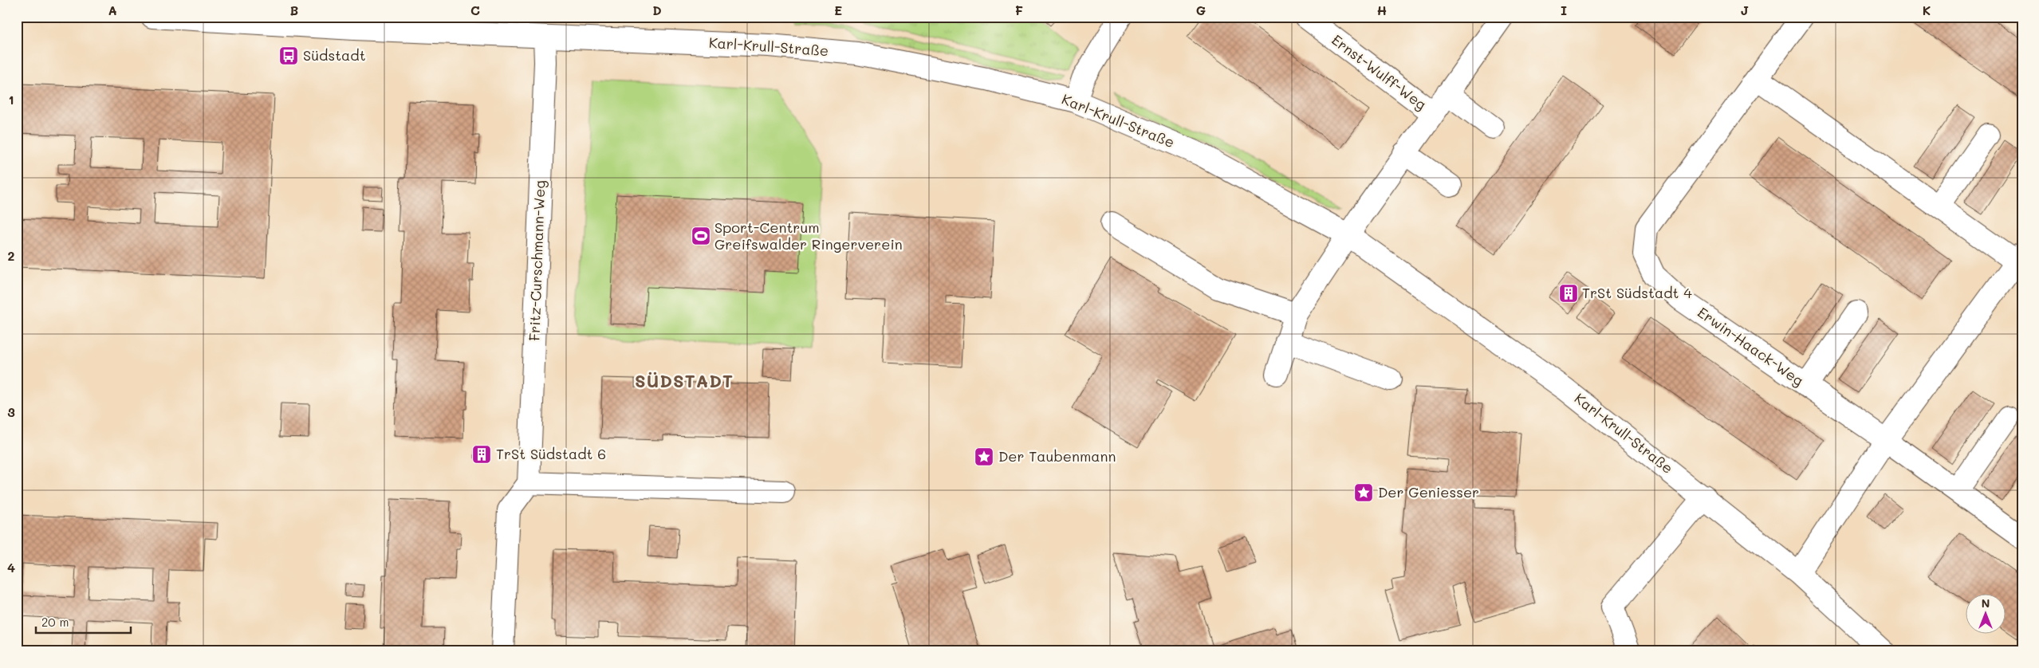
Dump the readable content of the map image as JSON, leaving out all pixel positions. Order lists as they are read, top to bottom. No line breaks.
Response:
{"streets":{"street":["Karl-Krull-Straße","Ernst-Wulff-Weg","Fritz-Curschmann-Weg","Erwin-Haack-Weg"]},"crossings":[["Karl-Krull-Straße","Ernst-Wulff-Weg"],["Karl-Krull-Straße","Fritz-Curschmann-Weg"]],"districts":["SÜDSTADT"],"places":{"bus stop":["Südstadt"],"sports":["Sport-Centrum Greifswalder Ringerverein"],"building":["TrSt Südstadt 4","TrSt Südstadt 6"],"place":["Der Taubenmann","Der Geniesser"]},"scale_bar":"20 m","north":"top","grid":{"columns":["A","B","C","D","E","F","G","H","I","J","K"],"rows":["1","2","3","4"]}}
